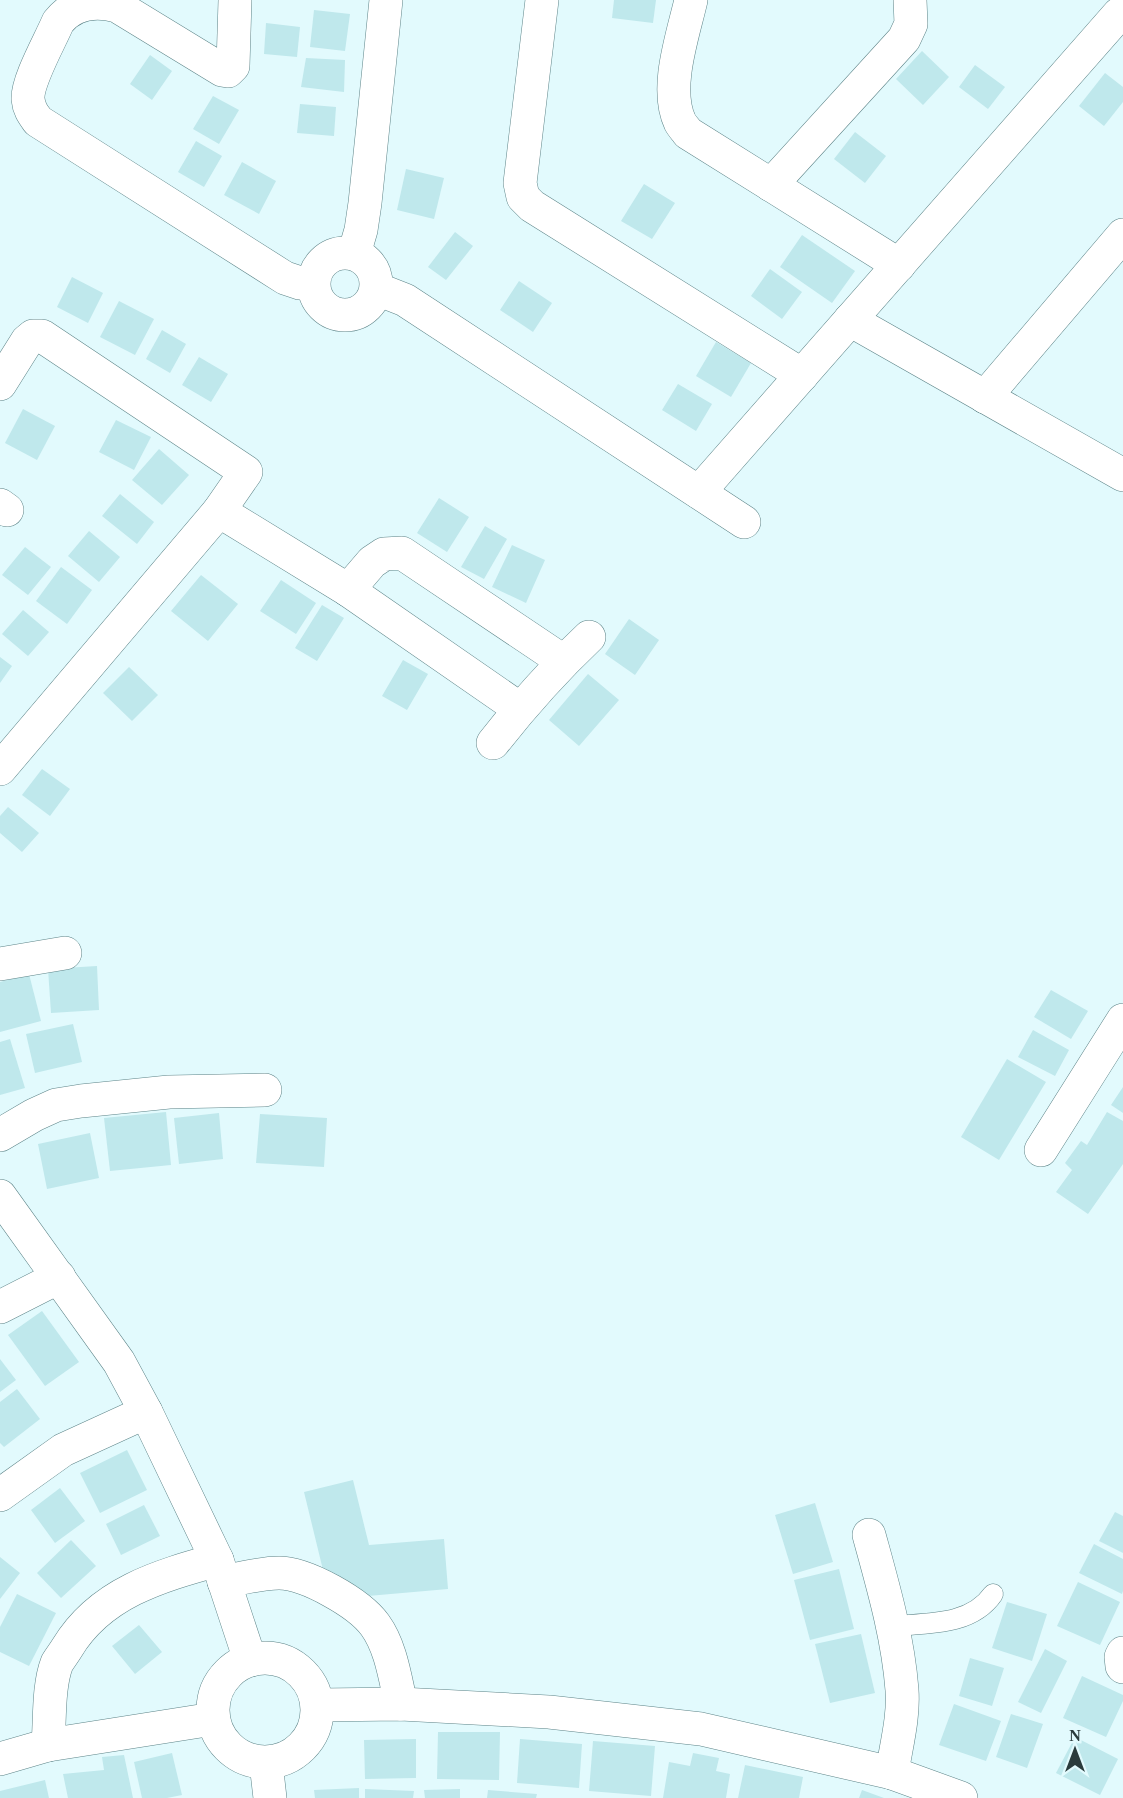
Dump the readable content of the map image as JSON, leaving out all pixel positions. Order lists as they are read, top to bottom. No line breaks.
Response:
{"north":"top"}
